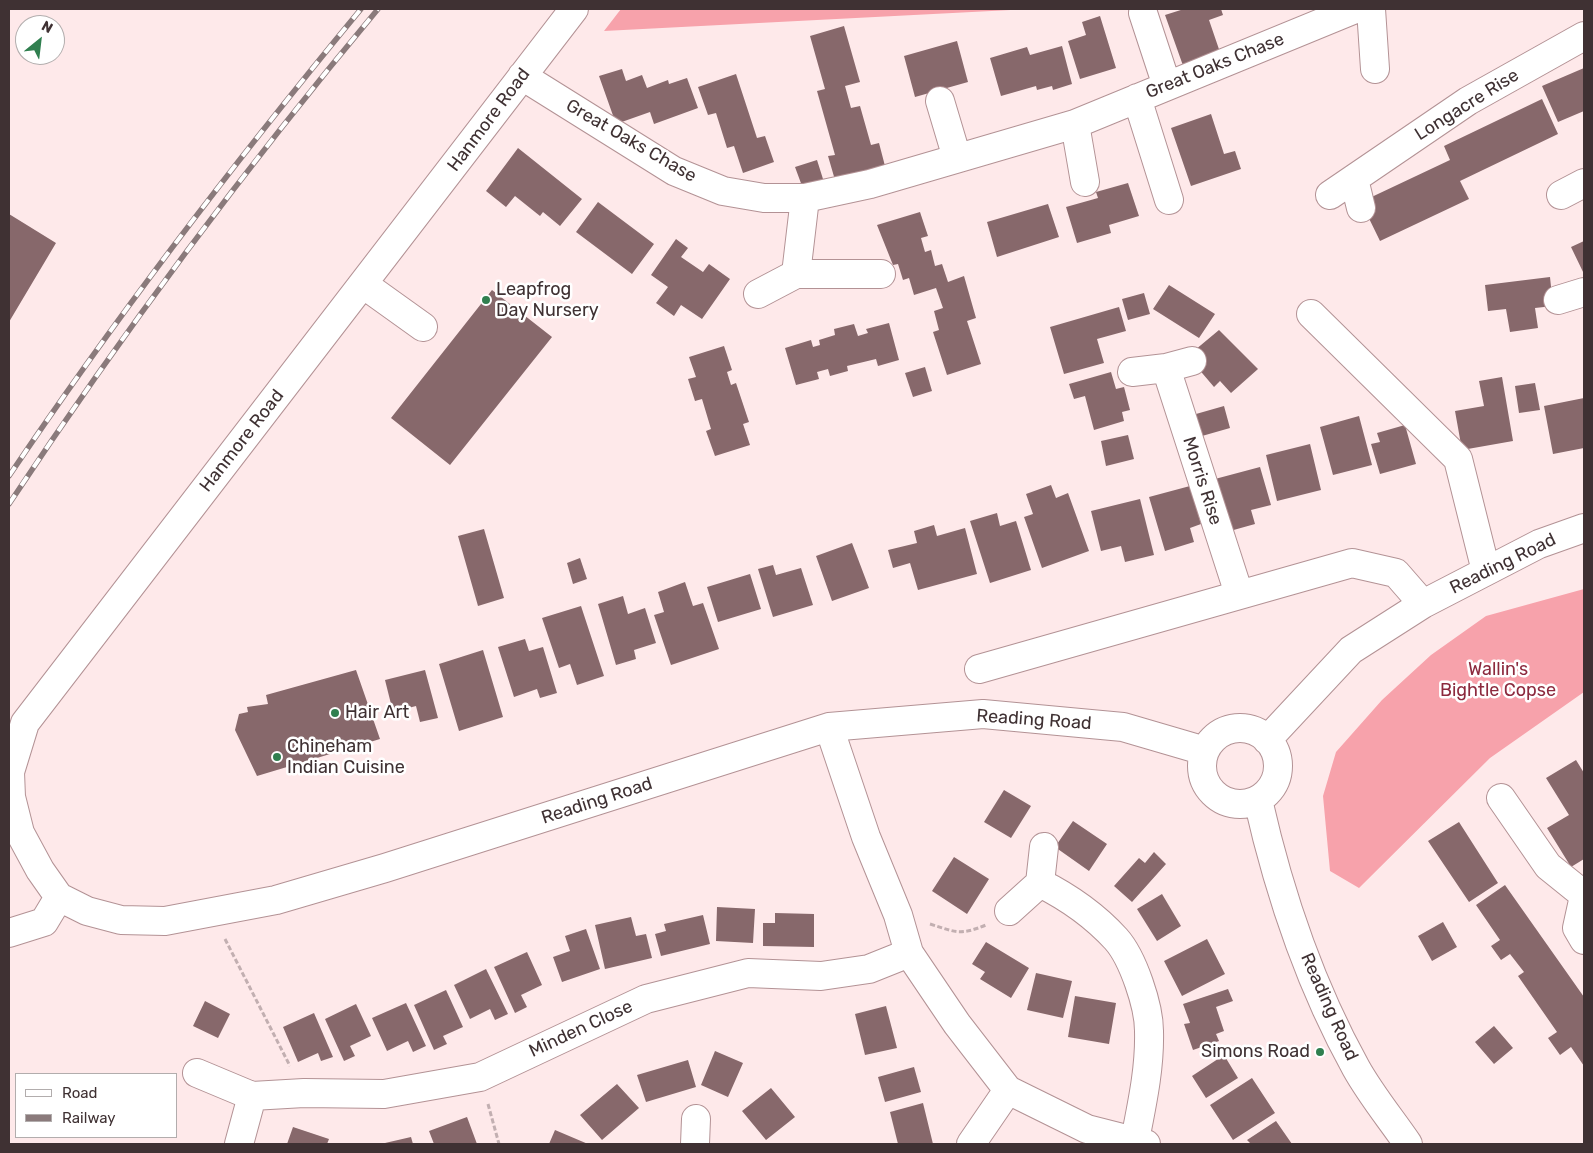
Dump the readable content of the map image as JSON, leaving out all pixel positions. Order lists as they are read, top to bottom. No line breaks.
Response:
{"streets":{"street":["Great Oaks Chase","Longacre Rise","Hanmore Road","Morris Rise","Reading Road","Minden Close"]},"crossings":[["Great Oaks Chase","Hanmore Road"],["Hanmore Road","Reading Road"]],"parks":["Wallin's Bightle Copse"],"places":["Leapfrog Day Nursery","Hair Art","Chineham Indian Cuisine","Simons Road"],"legend":["Road","Railway"],"north":"top right"}
